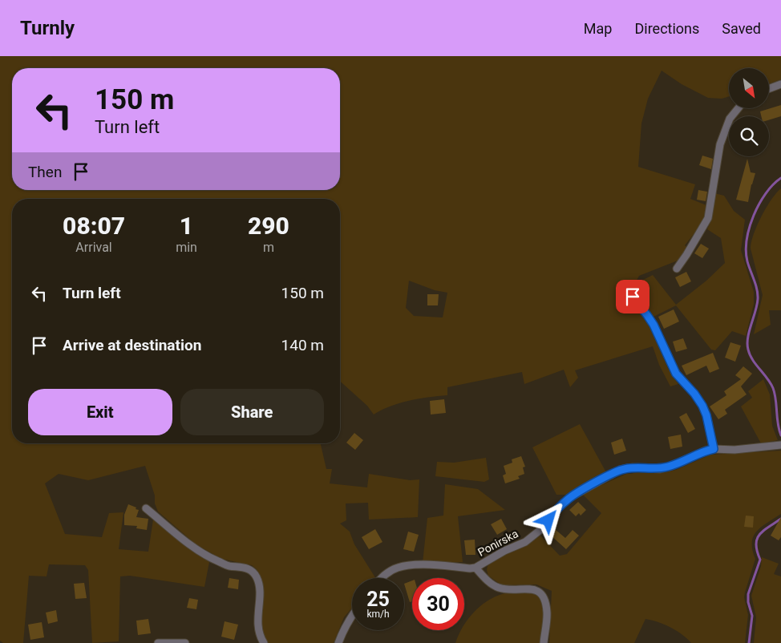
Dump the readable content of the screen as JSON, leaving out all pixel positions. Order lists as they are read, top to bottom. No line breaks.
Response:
{"streets":{"street":["Ponirska"]},"north":"bottom right","page":{"header":"Turnly","nav":["Map","Directions","Saved"],"turn":["150 m","Turn left"],"then":"Then","eta":["08:07","Arrival","1","min","290","m"],"list":[{"name":"Turn left","value":"150 m"},{"name":"Arrive at destination","value":"140 m"}],"buttons":["Exit","Share"],"speed":"25 km/h","limit":"30"}}
